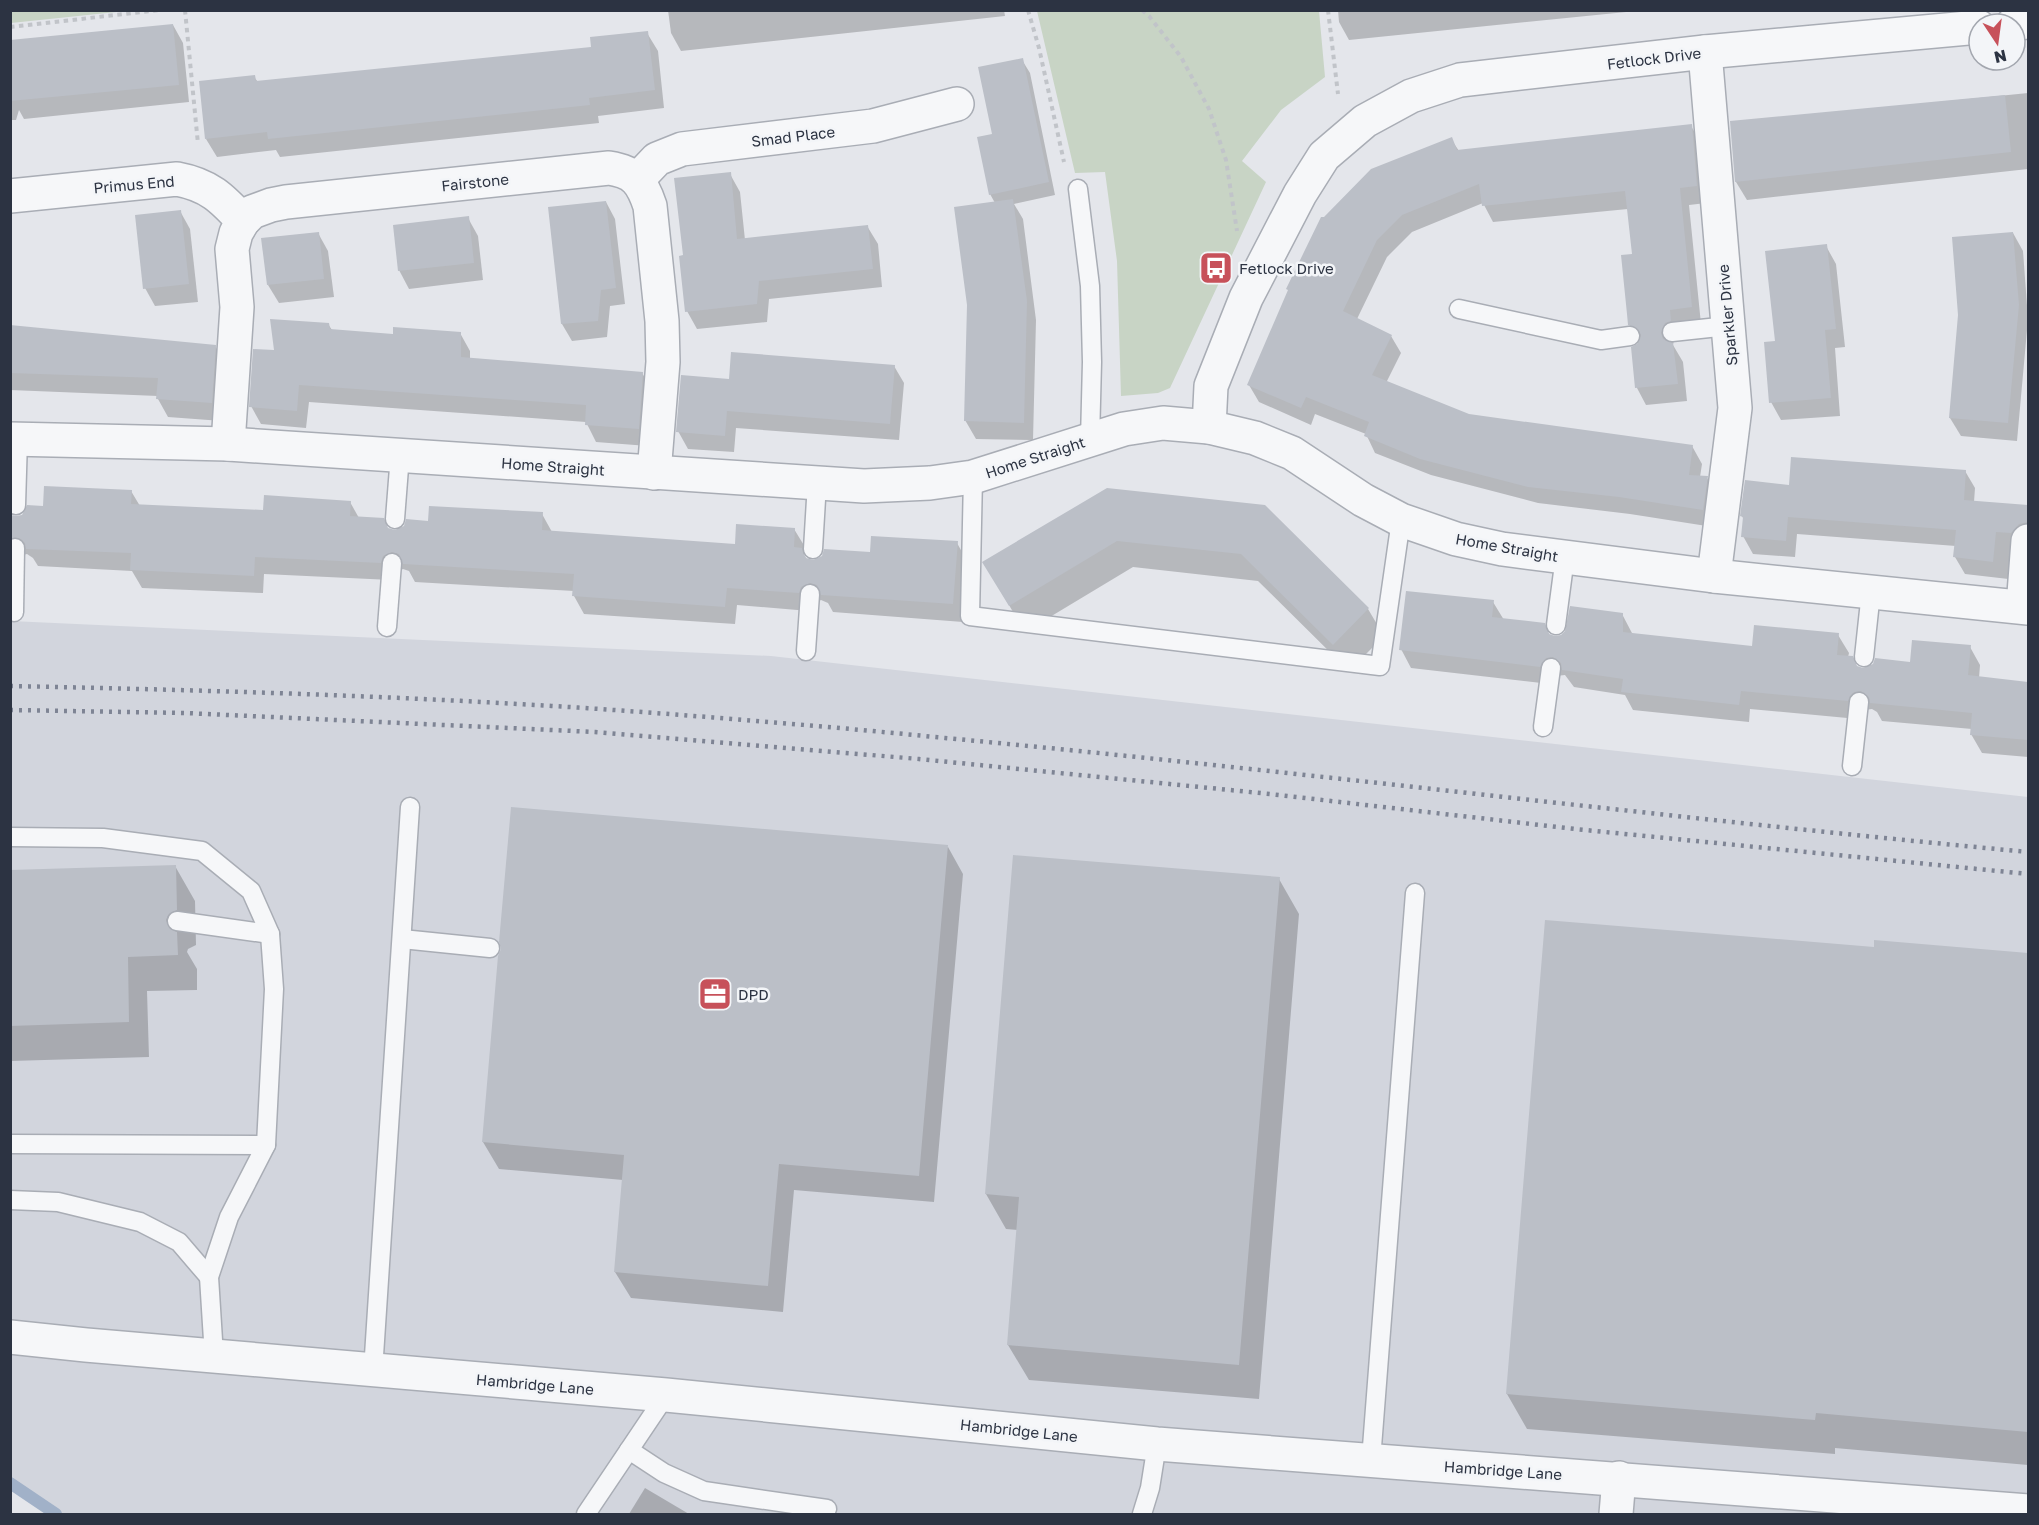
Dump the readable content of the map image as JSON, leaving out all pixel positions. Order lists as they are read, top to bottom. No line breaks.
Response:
{"streets":{"street":["Fetlock Drive","Smad Place","Fairstone","Primus End","Sparkler Drive","Home Straight","Hambridge Lane"]},"crossings":[["Fetlock Drive","Sparkler Drive"],["Fetlock Drive","Home Straight"],["Smad Place","Fairstone"],["Fairstone","Primus End"],["Sparkler Drive","Home Straight"]],"places":{"bus stop":["Fetlock Drive"],"office":["DPD"]},"north":"bottom"}
